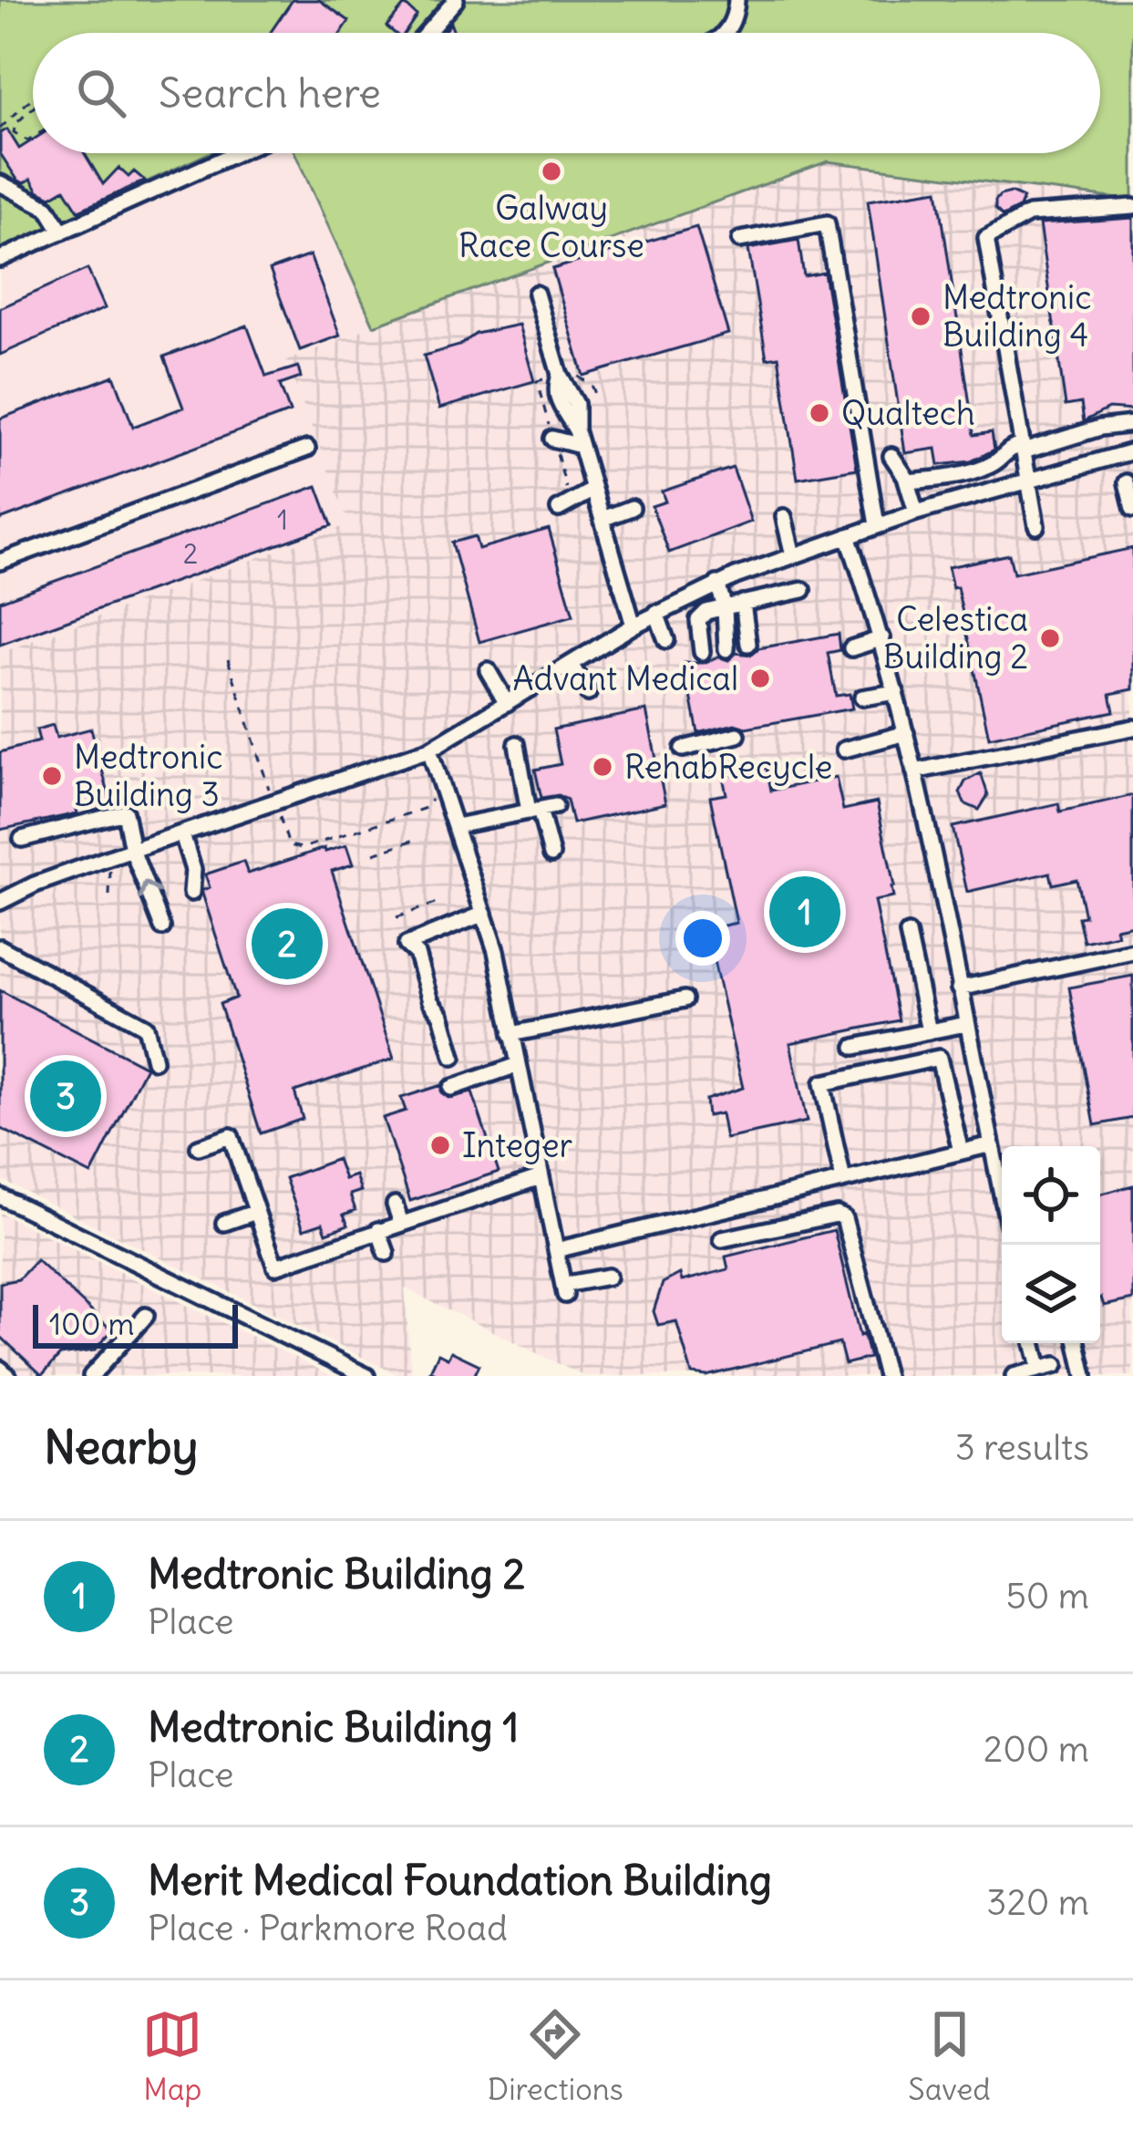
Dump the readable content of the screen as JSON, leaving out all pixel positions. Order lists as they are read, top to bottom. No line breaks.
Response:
{"places":["Galway Race Course","Medtronic Building 4","Qualtech","Celestica Building 2","Advant Medical","RehabRecycle","Medtronic Building 3","Integer"],"house_numbers":["1","2"],"scale_bar":"100 m","page":{"search":"Search here","pins":["1","2","3"],"scale":"100 m","heading":["Nearby","3 results"],"list":[{"mark":"1","name":"Medtronic Building 2","note":"Place","value":"50 m"},{"mark":"2","name":"Medtronic Building 1","note":"Place","value":"200 m"},{"mark":"3","name":"Merit Medical Foundation Building","note":"Place · Parkmore Road","value":"320 m"}],"nav":["Map","Directions","Saved"]}}
